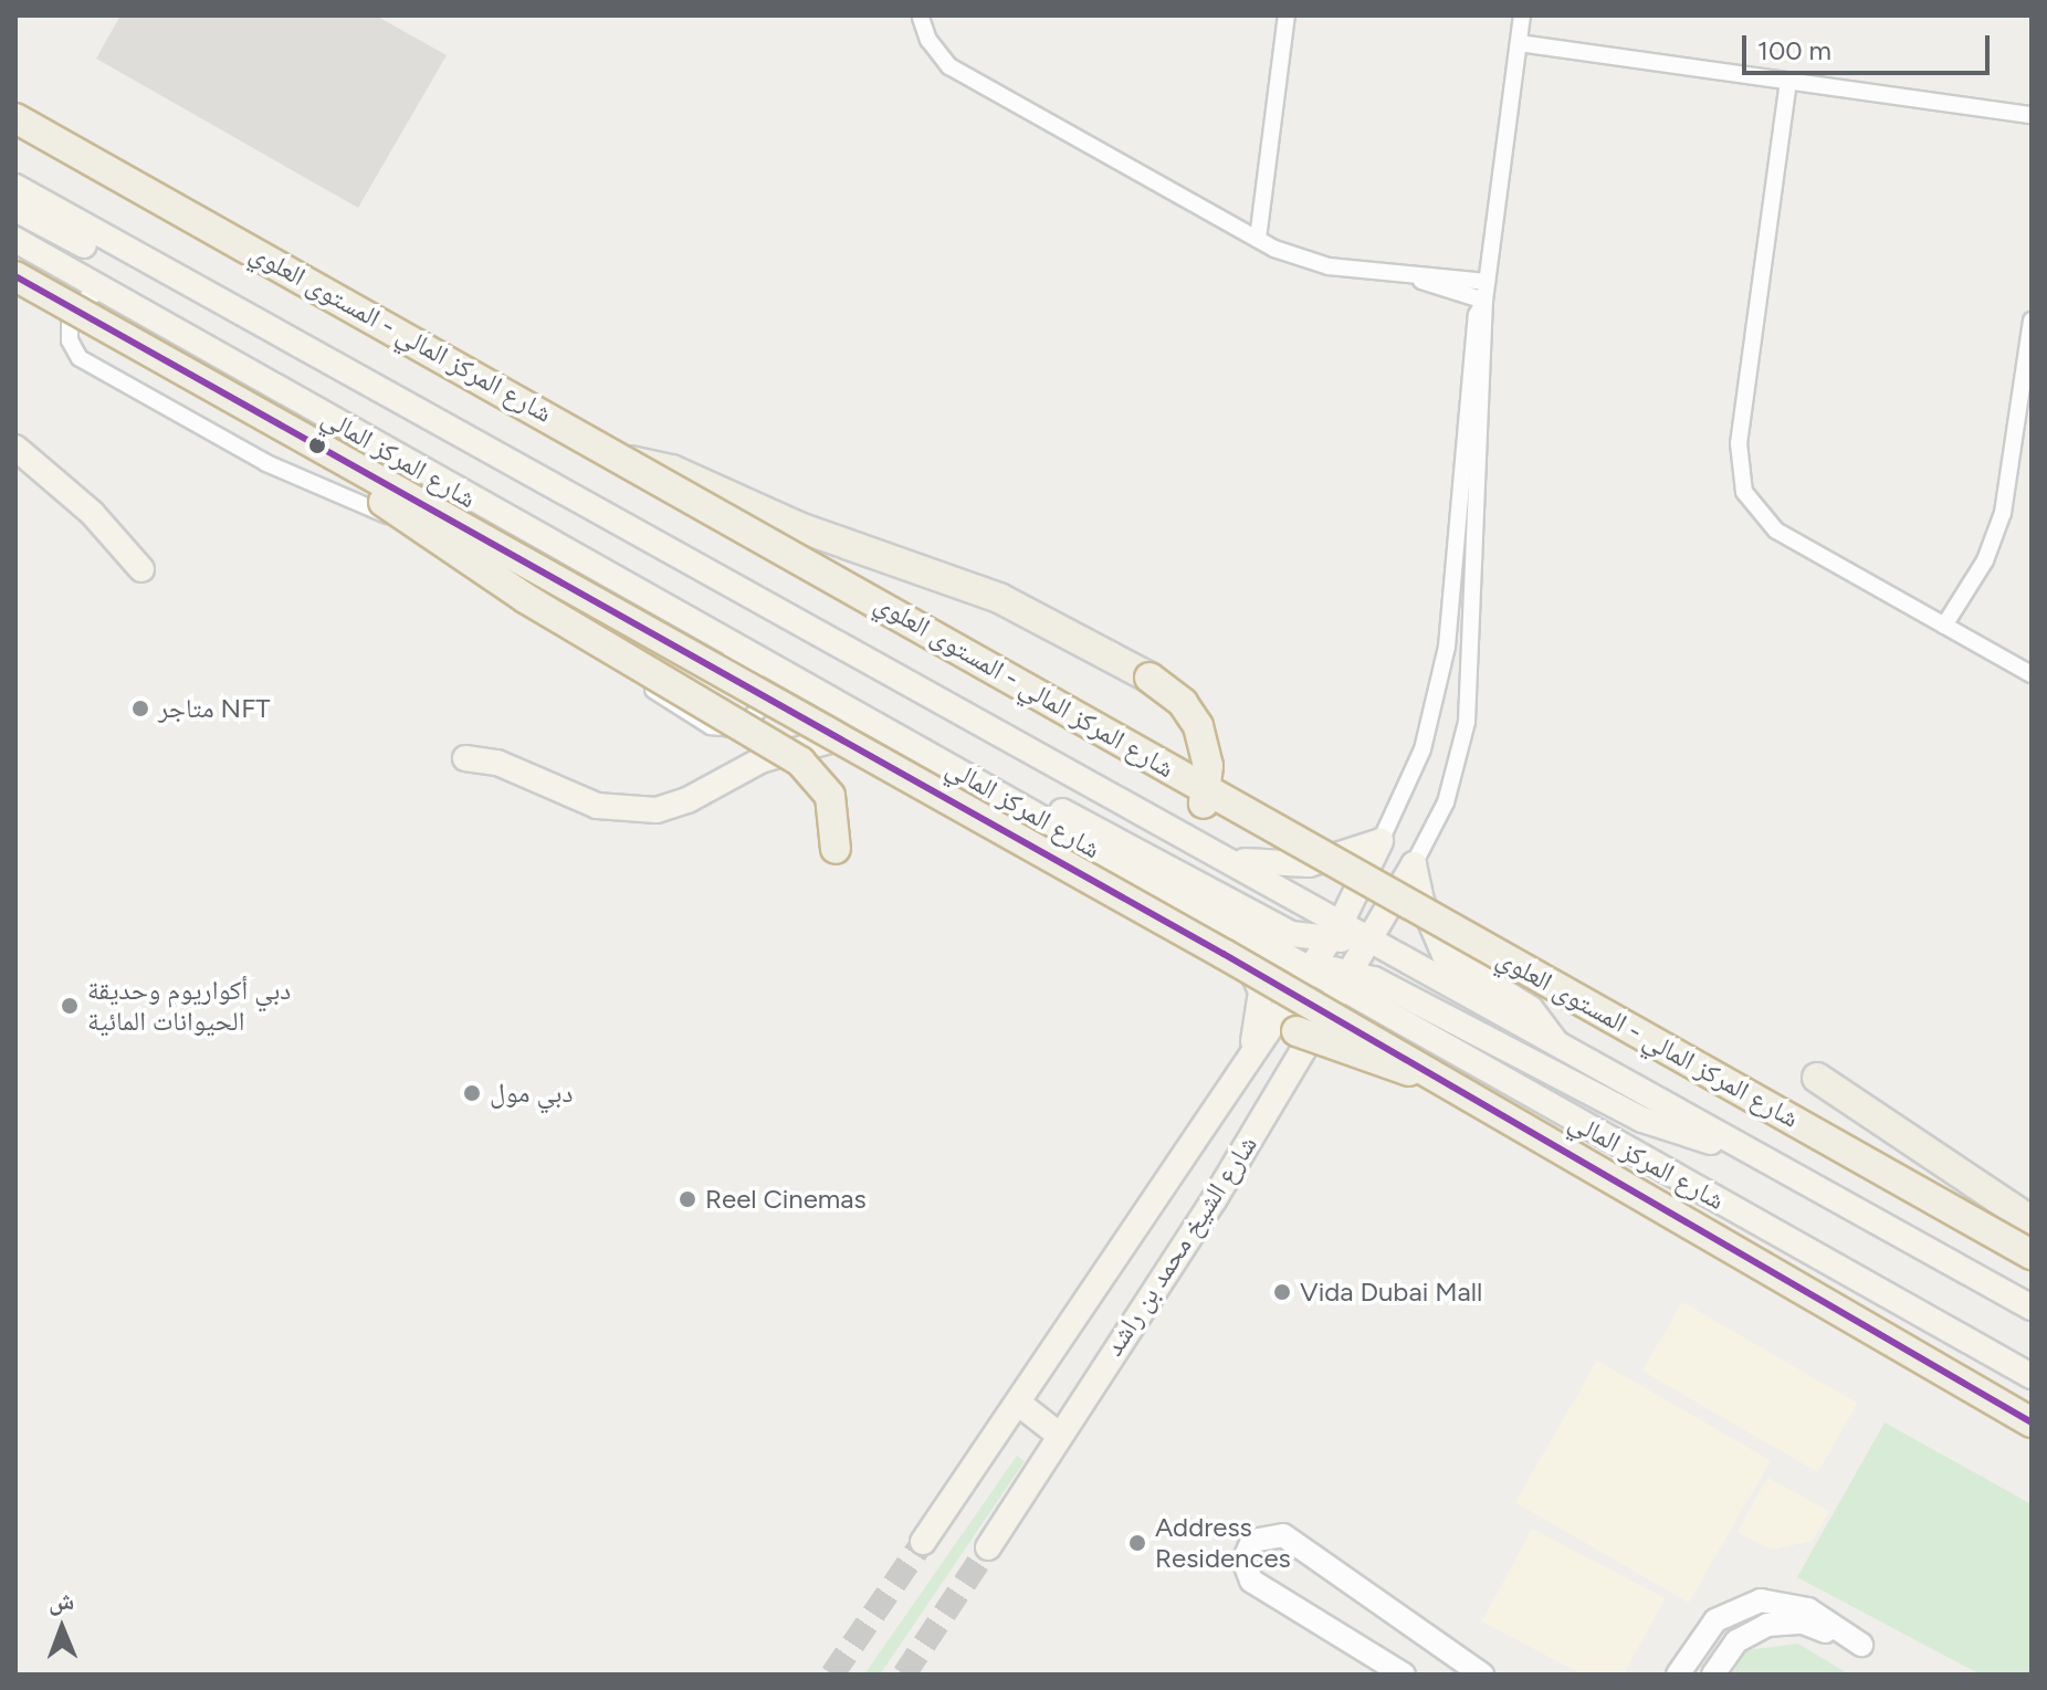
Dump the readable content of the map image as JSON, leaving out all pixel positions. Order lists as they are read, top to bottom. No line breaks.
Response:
{"streets":{"highway":["شارع المركز المالي - المستوى العلوي"],"main road":["شارع المركز المالي","شارع الشيخ محمد بن راشد"]},"crossings":[["شارع المركز المالي","شارع الشيخ محمد بن راشد"]],"places":["متاجر NFT","دبي أكواريوم وحديقة الحيوانات المائية","دبي مول","Reel Cinemas","Vida Dubai Mall","Address Residences"],"scale_bar":"100 m","north":"top"}
